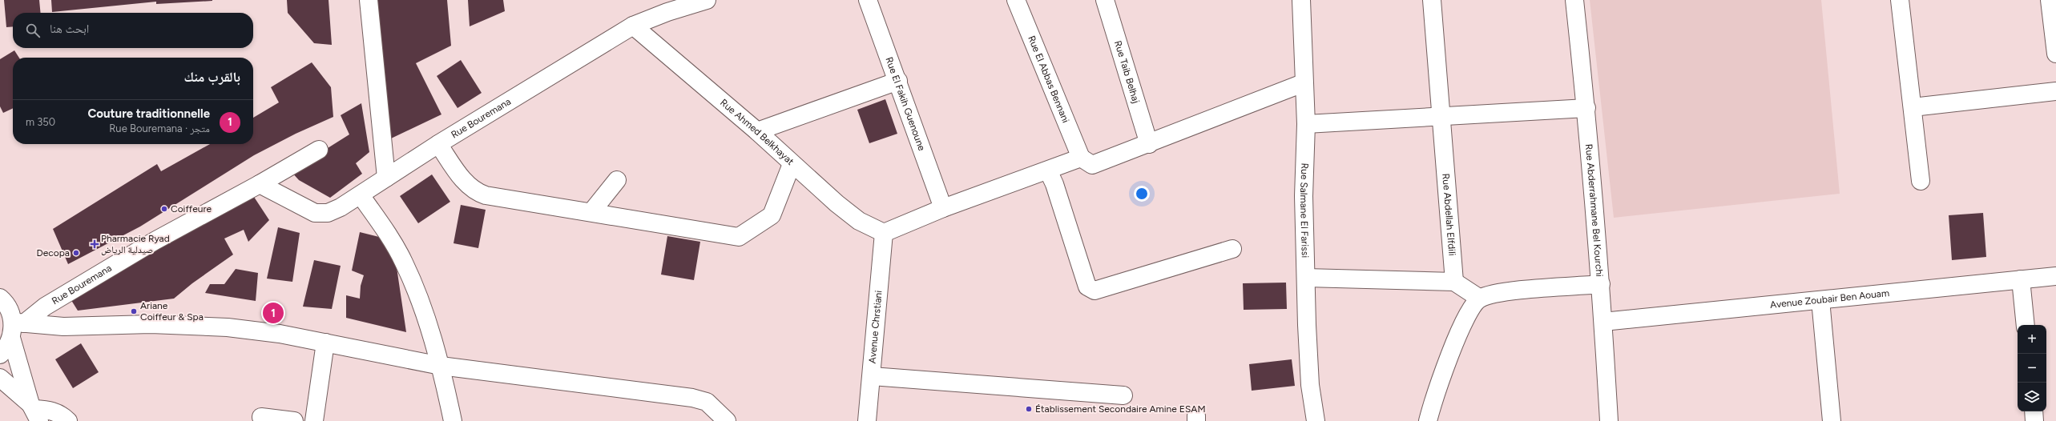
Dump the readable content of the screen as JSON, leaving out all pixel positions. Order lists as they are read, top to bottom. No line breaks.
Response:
{"streets":{"street":["Rue Taib Belhaj","Rue El Abbas Bennani","Rue El Fakih Guenoune","Rue Bouremana","Rue Ahmed Belkhayat","Rue Salmane El Farissi","Rue Abderrahmane Bel Kourchi","Rue Abdellah Elfdili","Avenue Zoubair Ben Aouam","Avenue Chrstiani"]},"crossings":[["Rue Bouremana","Rue Ahmed Belkhayat"],["Rue Ahmed Belkhayat","Avenue Chrstiani"],["Rue Abderrahmane Bel Kourchi","Avenue Zoubair Ben Aouam"]],"places":{"other":["Coiffeure","Decopa","Ariane Coiffeur & Spa","Établissement Secondaire Amine ESAM"],"health":["Pharmacie Ryad صيدلية الرياض"]},"page":{"search":"ابحث هنا","heading":"بالقرب منك","list":[{"mark":"1","name":"Couture traditionnelle","note":"متجر · Rue Bouremana","value":"350 m"}],"pins":"1","map_buttons":["+","−"]}}
